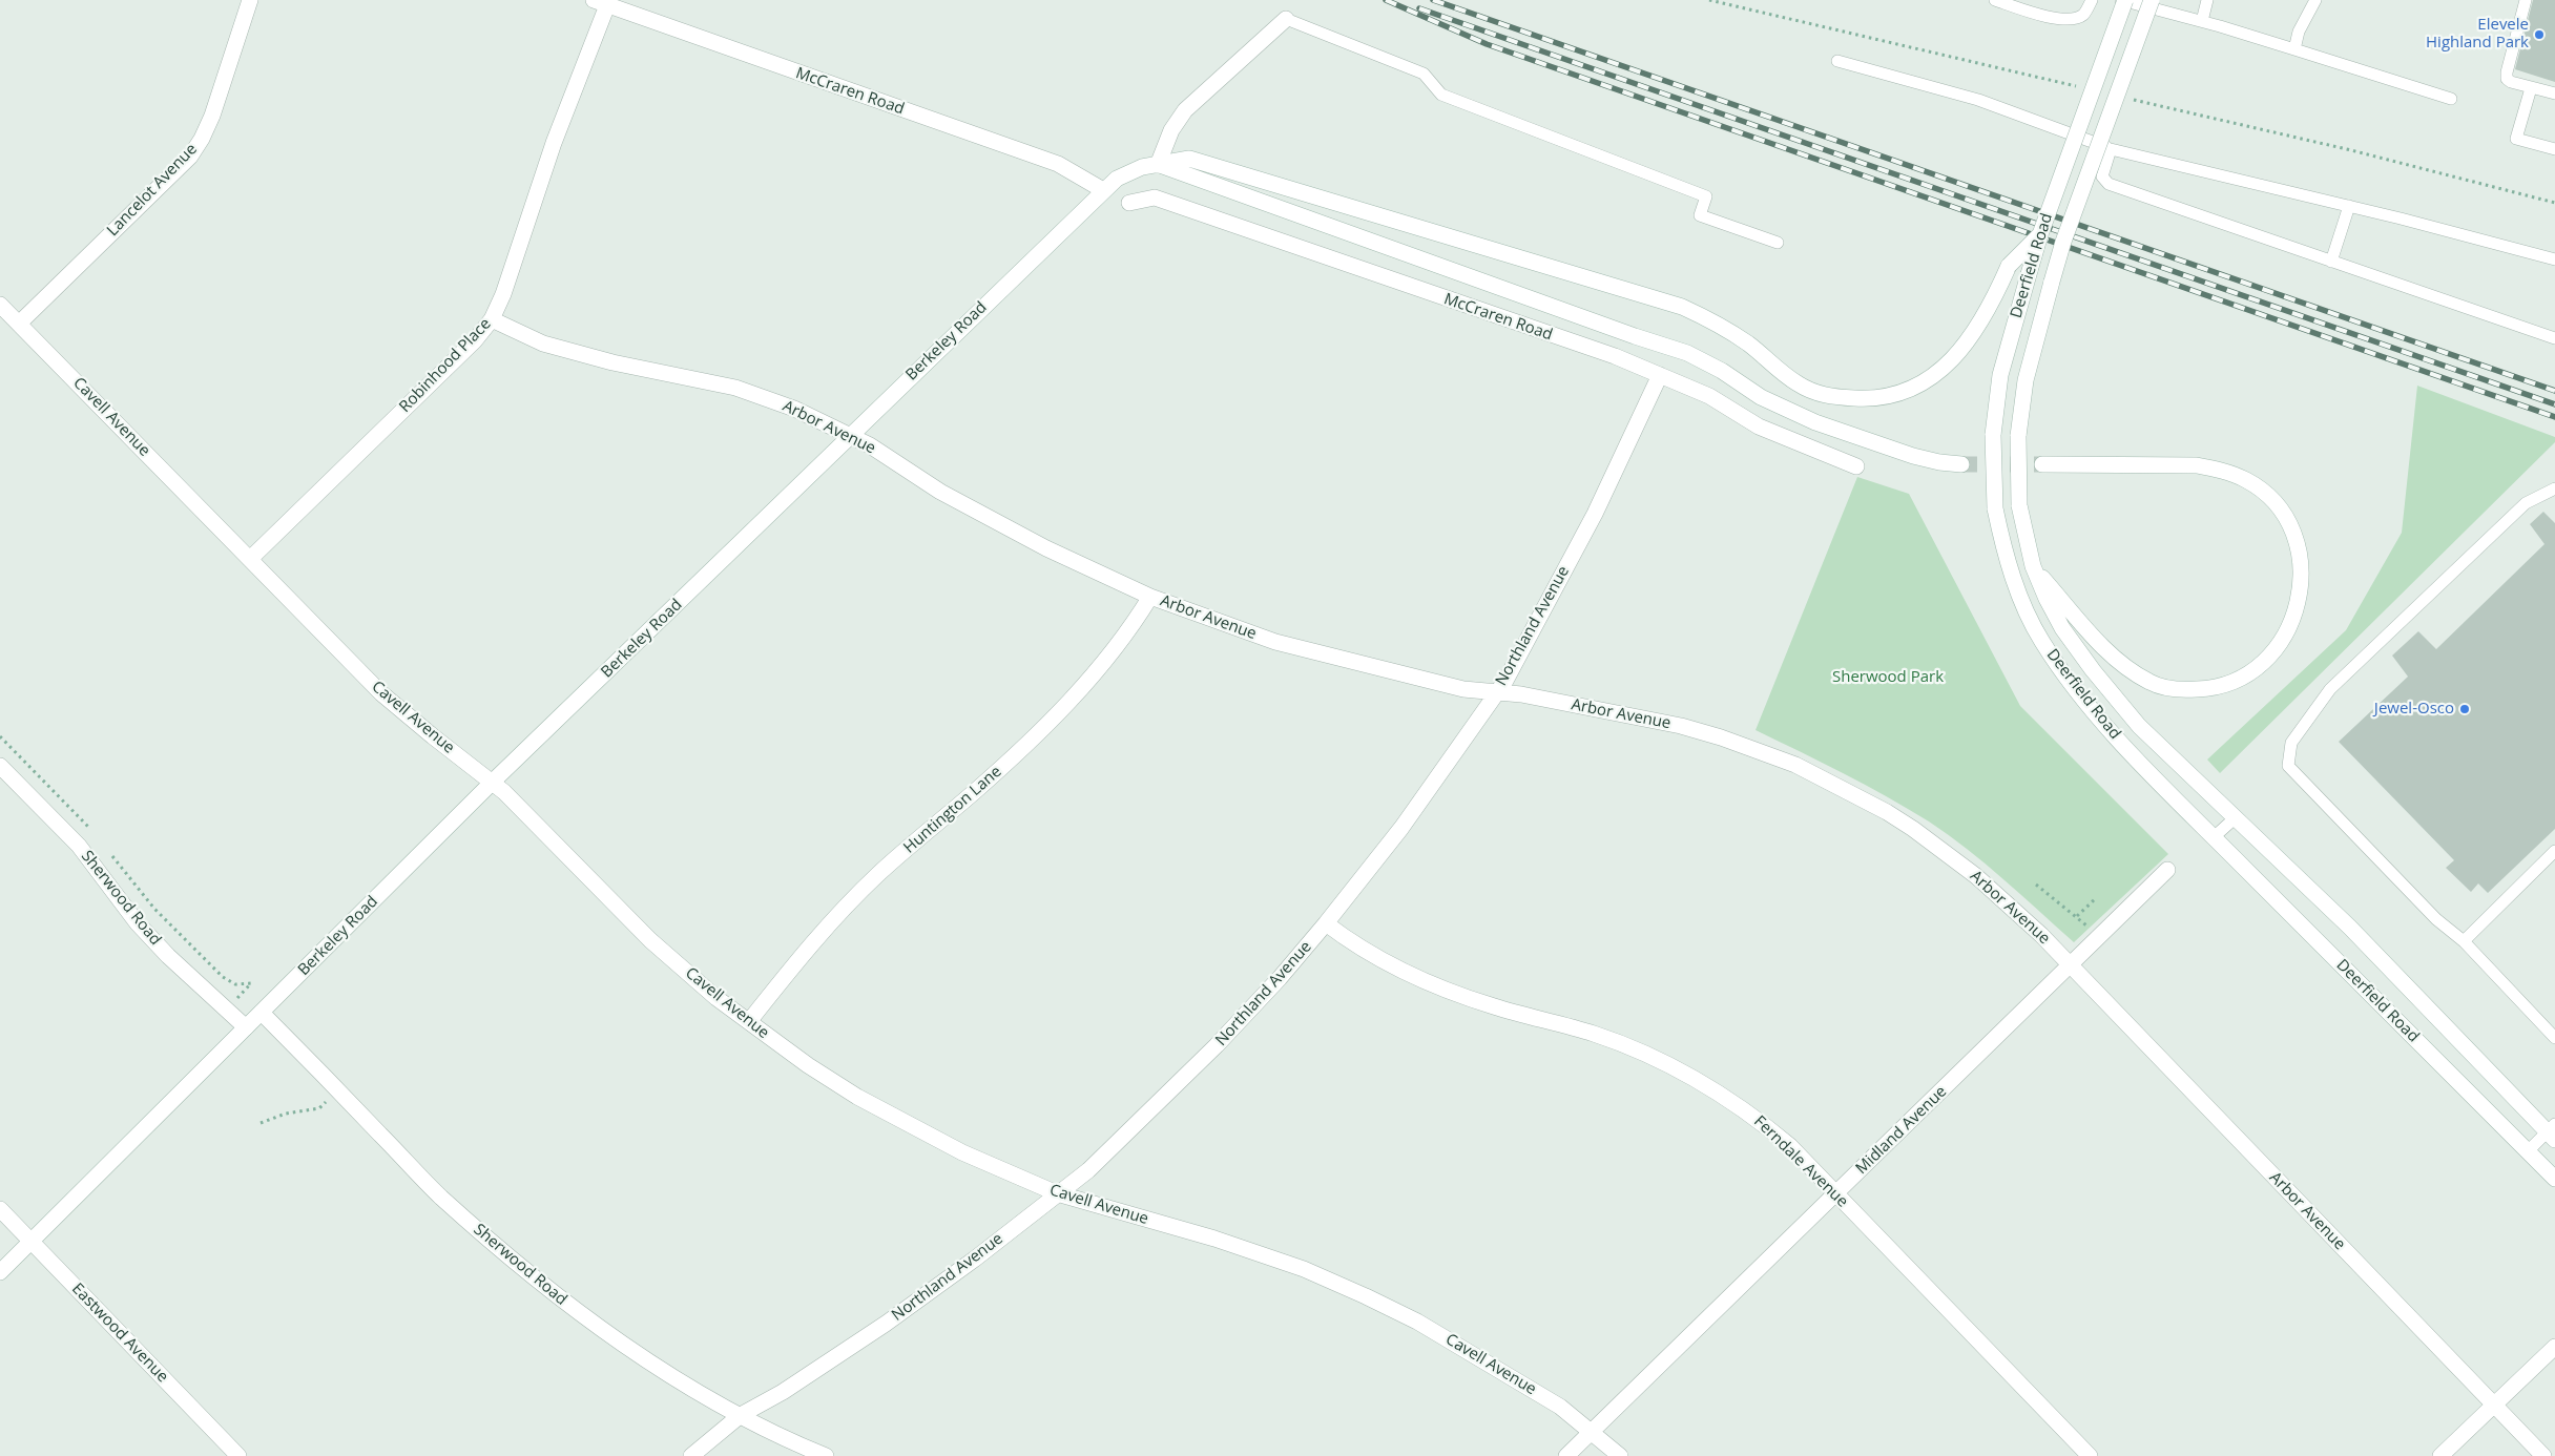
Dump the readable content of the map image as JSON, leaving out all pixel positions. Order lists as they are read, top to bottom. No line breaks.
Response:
{"streets":{"street":["McCraren Road","Lancelot Avenue","Deerfield Road","Berkeley Road","Robinhood Place","Cavell Avenue","Arbor Avenue","Northland Avenue","Huntington Lane","Sherwood Road","Midland Avenue","Ferndale Avenue","Eastwood Avenue"]},"crossings":[["McCraren Road","Berkeley Road"],["McCraren Road","Robinhood Place"],["McCraren Road","Northland Avenue"],["Lancelot Avenue","Cavell Avenue"],["Deerfield Road","Berkeley Road"],["Berkeley Road","Cavell Avenue"],["Berkeley Road","Arbor Avenue"],["Berkeley Road","Sherwood Road"],["Berkeley Road","Eastwood Avenue"],["Robinhood Place","Cavell Avenue"],["Robinhood Place","Arbor Avenue"],["Cavell Avenue","Northland Avenue"],["Cavell Avenue","Huntington Lane"],["Cavell Avenue","Midland Avenue"],["Arbor Avenue","Northland Avenue"],["Arbor Avenue","Huntington Lane"],["Arbor Avenue","Midland Avenue"],["Northland Avenue","Sherwood Road"],["Northland Avenue","Ferndale Avenue"],["Midland Avenue","Ferndale Avenue"]],"parks":["Sherwood Park"],"places":["Elevele Highland Park","Jewel-Osco"]}
